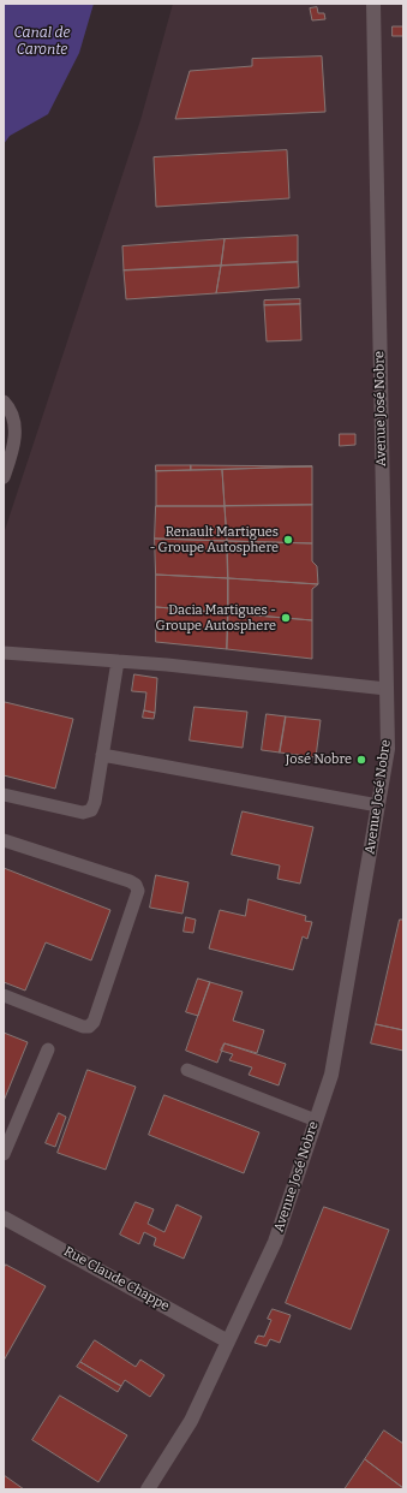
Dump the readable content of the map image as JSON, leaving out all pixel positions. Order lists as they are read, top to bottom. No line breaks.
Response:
{"streets":{"street":["Avenue José Nobre","Rue Claude Chappe"]},"crossings":[["Avenue José Nobre","Rue Claude Chappe"]],"water":["Canal de Caronte"],"places":["Renault Martigues - Groupe Autosphere","Dacia Martigues - Groupe Autosphere","José Nobre"]}
